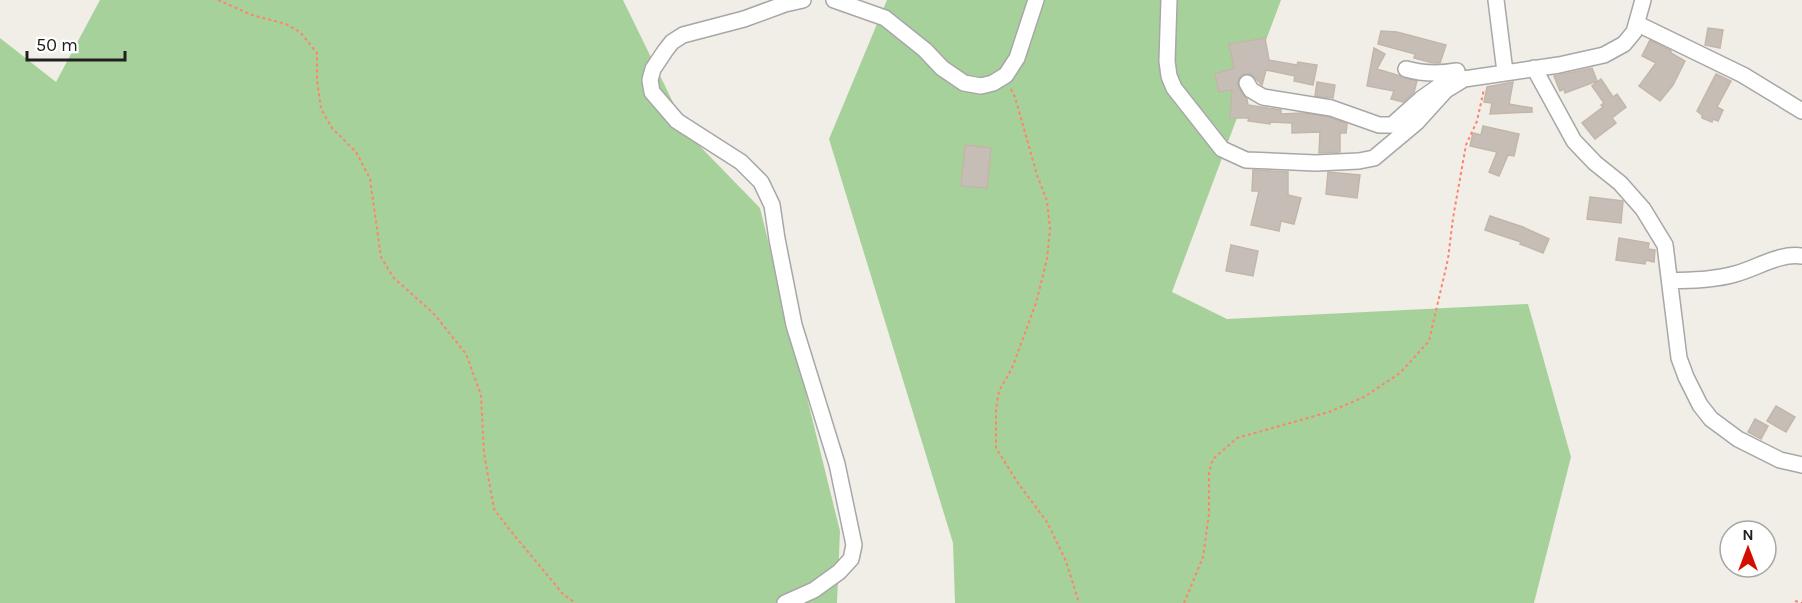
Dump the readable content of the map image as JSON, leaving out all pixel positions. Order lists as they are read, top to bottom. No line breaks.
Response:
{"scale_bar":"50 m","north":"top"}
